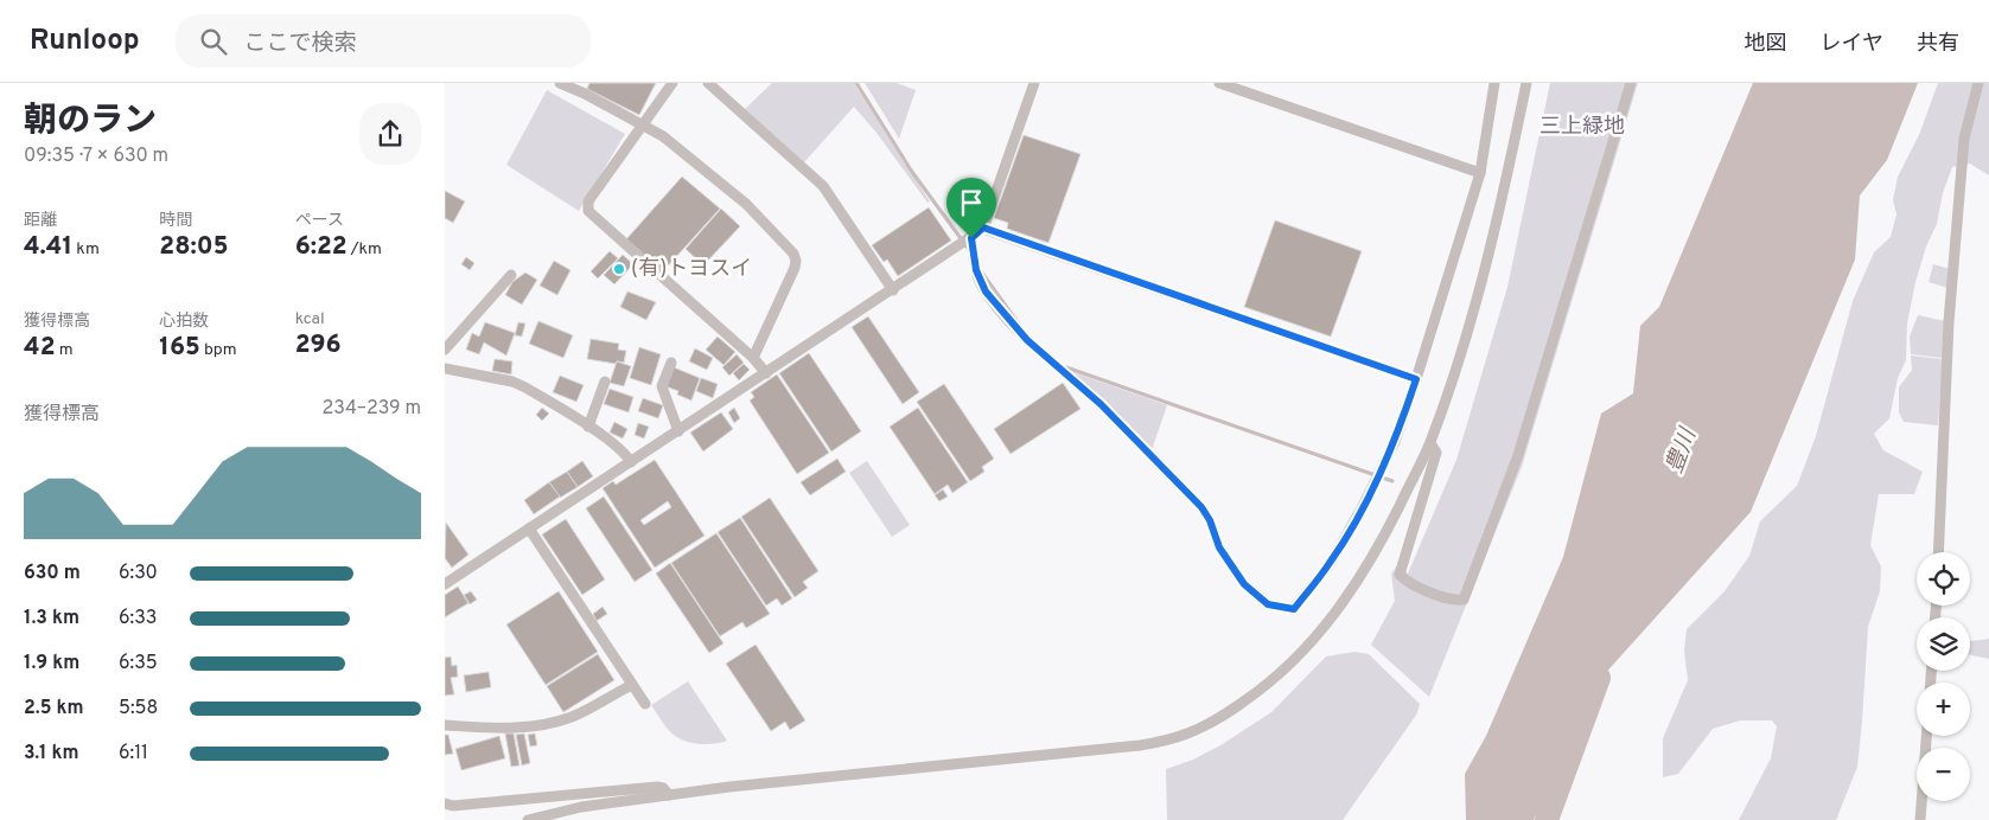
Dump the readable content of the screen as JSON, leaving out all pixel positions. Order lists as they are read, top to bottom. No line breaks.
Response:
{"water":["豊川"],"parks":["三上緑地"],"places":["(有)トヨスイ"],"page":{"header":"Runloop","search":"ここで検索","nav":["地図","レイヤ","共有"],"heading":["朝のラン","09:35 · 7 × 630 m"],"stats":[["距離","4.41 km"],["時間","28:05"],["ペース","6:22 /km"],["獲得標高","42 m"],["心拍数","165 bpm"],["kcal","296"]],"chart":["獲得標高","234–239 m"],"list":[{"name":"630 m","note":"6:30"},{"name":"1.3 km","note":"6:33"},{"name":"1.9 km","note":"6:35"},{"name":"2.5 km","note":"5:58"},{"name":"3.1 km","note":"6:11"}],"map_buttons":["+","−"]}}
